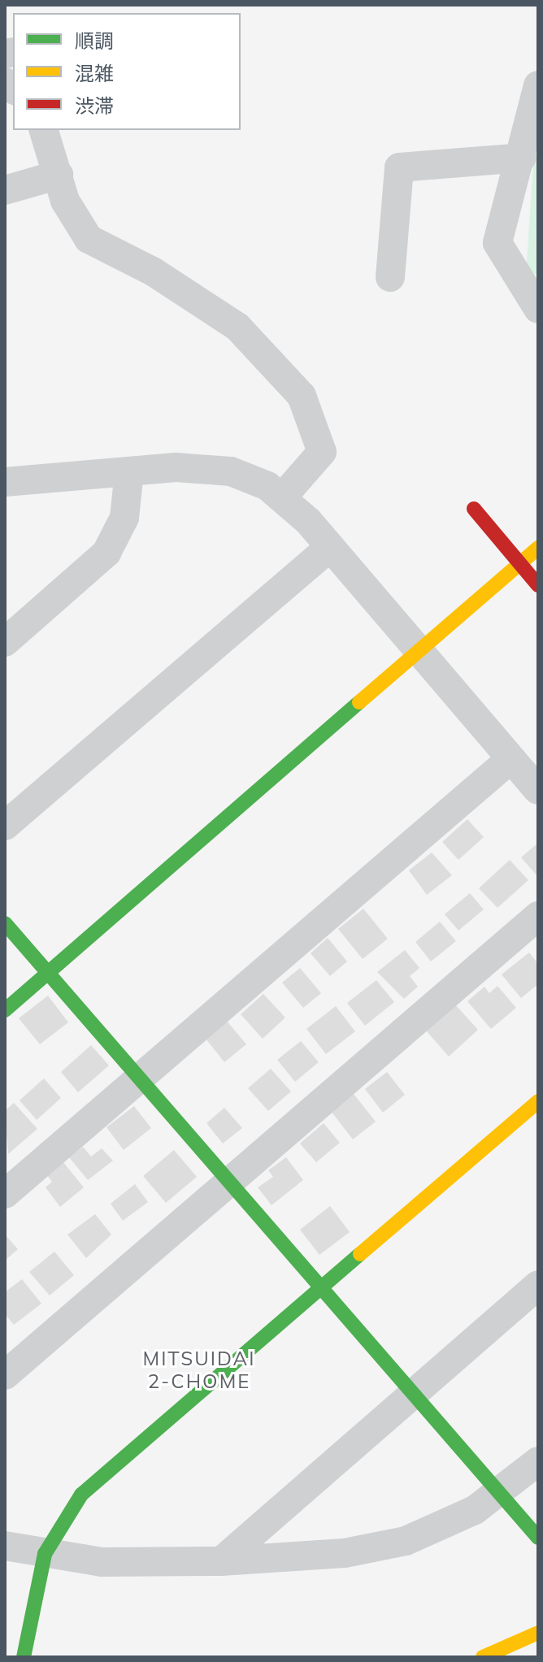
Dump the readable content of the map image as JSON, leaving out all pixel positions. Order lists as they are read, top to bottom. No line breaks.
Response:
{"districts":["MITSUIDAI 2-CHOME"],"legend":["順調","混雑","渋滞"]}
